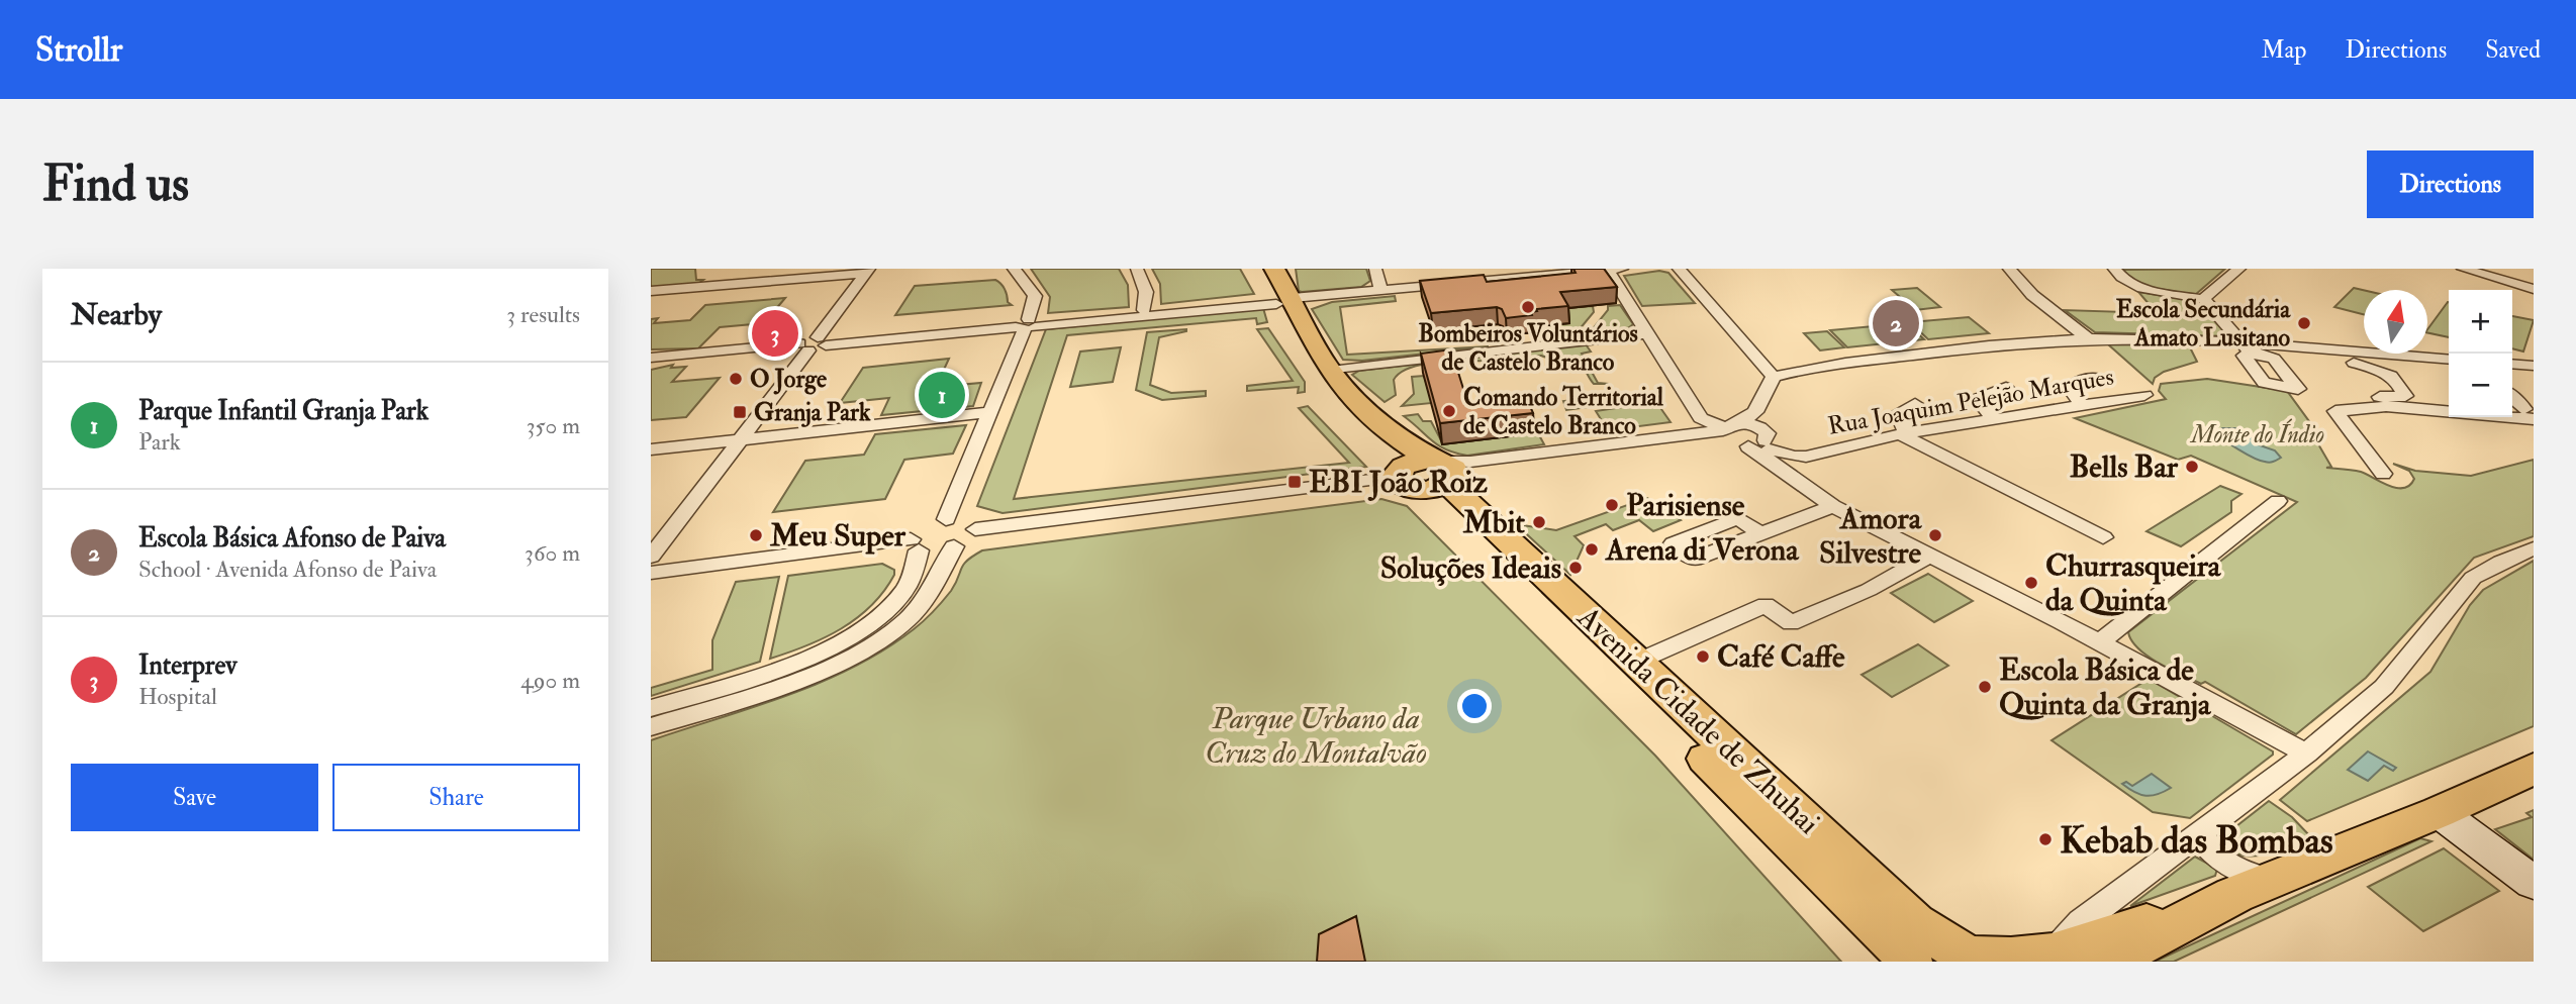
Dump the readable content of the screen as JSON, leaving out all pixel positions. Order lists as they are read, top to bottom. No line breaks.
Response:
{"streets":{"main road":["Avenida Cidade de Zhuhai"],"street":["Rua Joaquim Pelejão Marques"]},"parks":["Monte do Índio","Parque Urbano da Cruz do Montalvão"],"places":{"other":["Bombeiros Voluntários de Castelo Branco","Escola Secundária Amato Lusitano","O Jorge","Comando Territorial de Castelo Branco","Bells Bar","Parisiense","Mbit","Meu Super","Amora Silvestre","Arena di Verona","Soluções Ideais","Churrasqueira da Quinta","Café Caffe","Escola Básica de Quinta da Granja","Kebab das Bombas"],"transit":["Granja Park","EBI João Roiz"]},"north":"top","page":{"header":"Strollr","nav":["Map","Directions","Saved"],"buttons":["Directions",["Save","Share"]],"title":"Find us","heading":["Nearby","3 results"],"map_buttons":["+","−"],"pins":["2","3","1"],"list":[{"mark":"1","name":"Parque Infantil Granja Park","note":"Park","value":"350 m"},{"mark":"2","name":"Escola Básica Afonso de Paiva","note":"School · Avenida Afonso de Paiva","value":"360 m"},{"mark":"3","name":"Interprev","note":"Hospital","value":"490 m"}]}}
